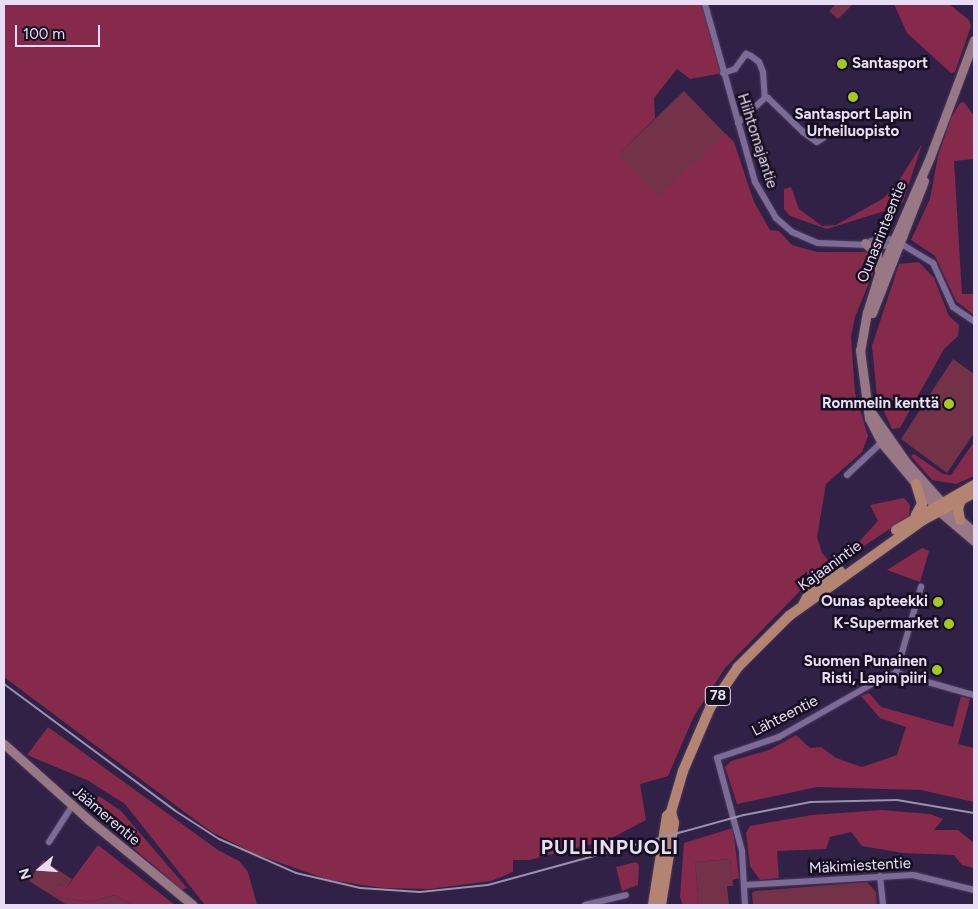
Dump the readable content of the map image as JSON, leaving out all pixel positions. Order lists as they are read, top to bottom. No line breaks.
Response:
{"streets":{"main road":["Kajaanintie","78"],"street":["Hiihtomajantie","Ounasrinteentie","Lähteentie","Jäämerentie","Mäkimiestentie"]},"crossings":[["Hiihtomajantie","Ounasrinteentie"],["Ounasrinteentie","Kajaanintie"],["Kajaanintie","78"],["Lähteentie","Mäkimiestentie"]],"districts":["PULLINPUOLI"],"places":["Santasport","Santasport Lapin Urheiluopisto","Rommelin kenttä","Ounas apteekki","K-Supermarket","Suomen Punainen Risti, Lapin piiri"],"scale_bar":"100 m","north":"left"}
